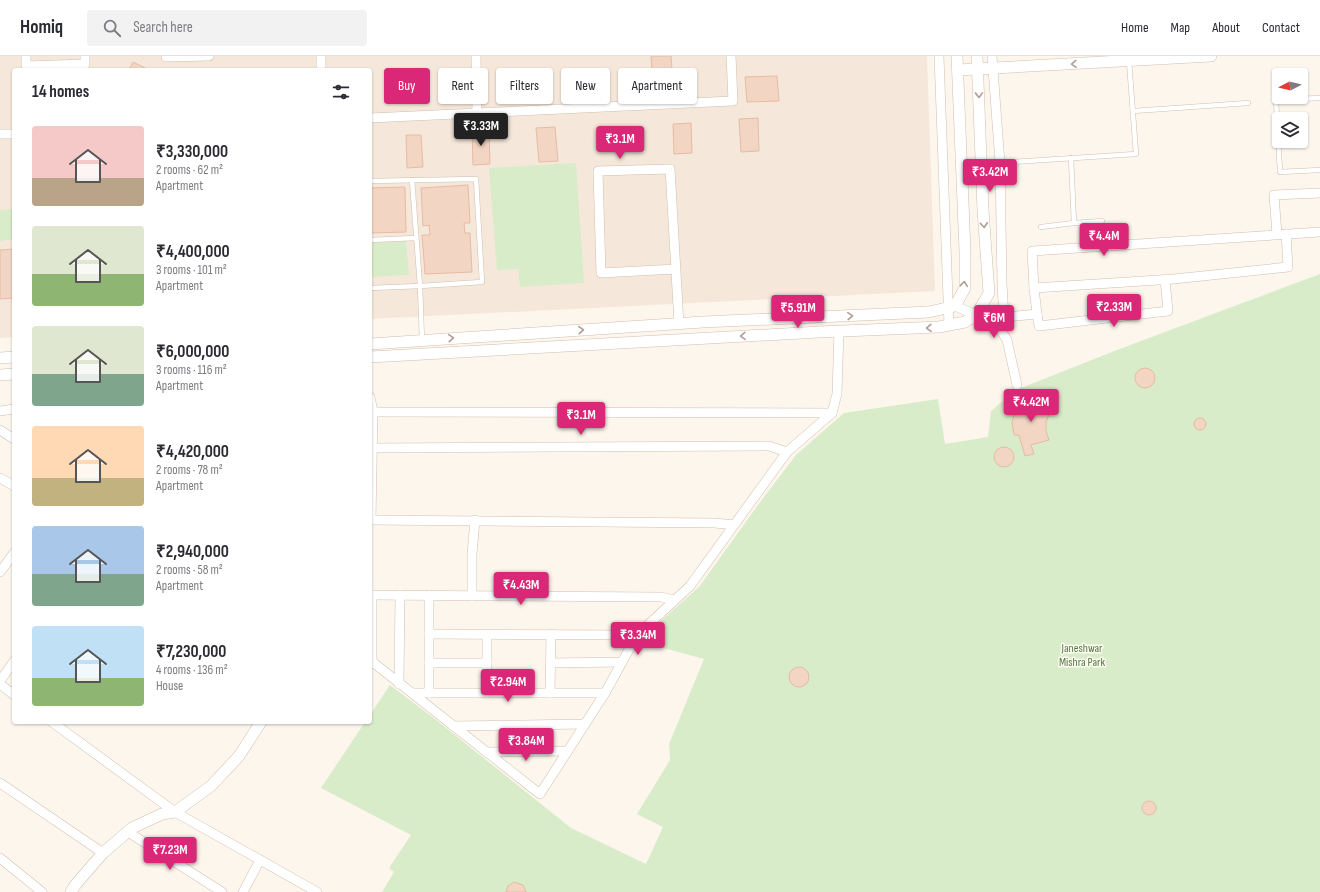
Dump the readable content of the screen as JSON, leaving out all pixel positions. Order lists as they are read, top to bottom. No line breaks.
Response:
{"parks":["Janeshwar Mishra Park"],"north":"left","page":{"header":"Homiq","search":"Search here","nav":["Home","Map","About","Contact"],"chip":["Buy","Rent","Filters","New","Apartment"],"heading":"14 homes","price":["₹3.33M","₹3.1M","₹3.42M","₹4.4M","₹2.33M","₹5.91M","₹6M","₹4.42M","₹3.1M","₹4.43M","₹3.34M","₹2.94M","₹3.84M","₹7.23M"],"list":[{"name":"₹3,330,000","note":"2 rooms · 62 m² · Apartment"},{"name":"₹4,400,000","note":"3 rooms · 101 m² · Apartment"},{"name":"₹6,000,000","note":"3 rooms · 116 m² · Apartment"},{"name":"₹4,420,000","note":"2 rooms · 78 m² · Apartment"},{"name":"₹2,940,000","note":"2 rooms · 58 m² · Apartment"},{"name":"₹7,230,000","note":"4 rooms · 136 m² · House"}]}}
